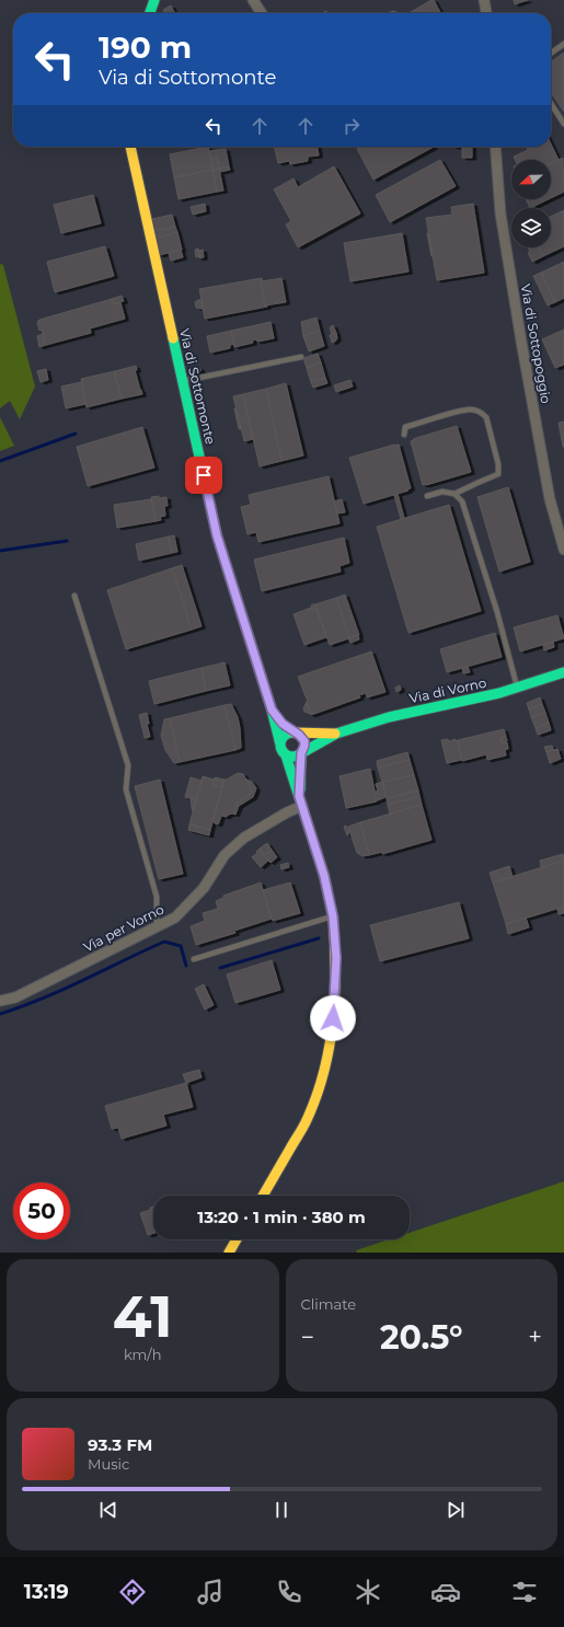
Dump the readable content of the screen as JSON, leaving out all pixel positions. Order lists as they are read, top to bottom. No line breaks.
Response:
{"streets":{"main road":["Via di Sottomonte","Via di Vorno"],"street":["Via di Sottopoggio","Via per Vorno"]},"crossings":[["Via di Sottomonte","Via di Vorno"],["Via di Sottomonte","Via per Vorno"]],"north":"left","page":{"turn":["190 m","Via di Sottomonte"],"limit":"50","trip":"13:20 · 1 min · 380 m","tile":[["41","km/h"],"Climate"],"heat":["−","20.5°","+"],"song":["93.3 FM","Music"],"tabs":"13:19"}}
